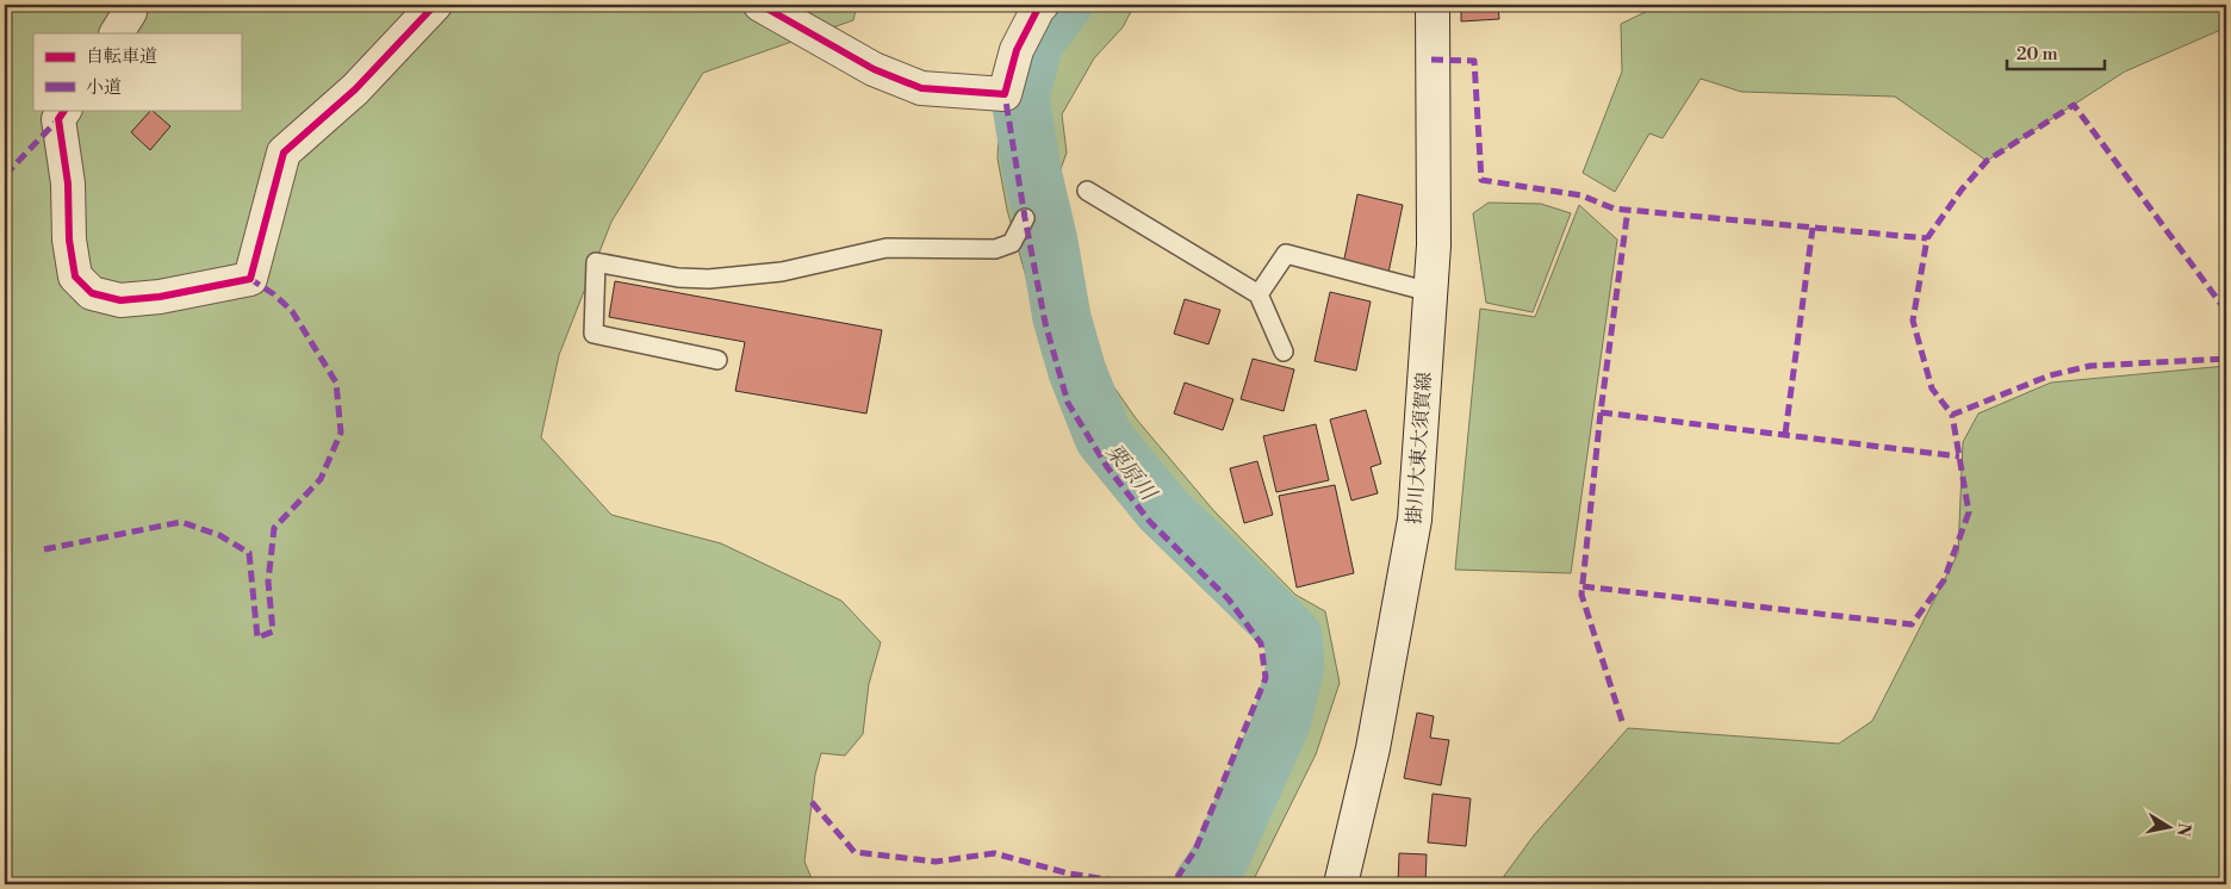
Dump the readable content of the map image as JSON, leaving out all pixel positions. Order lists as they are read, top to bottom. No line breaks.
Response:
{"streets":{"street":["掛川大東大須賀線"]},"water":["栗原川"],"legend":["自転車道","小道"],"scale_bar":"20 m","north":"right"}
